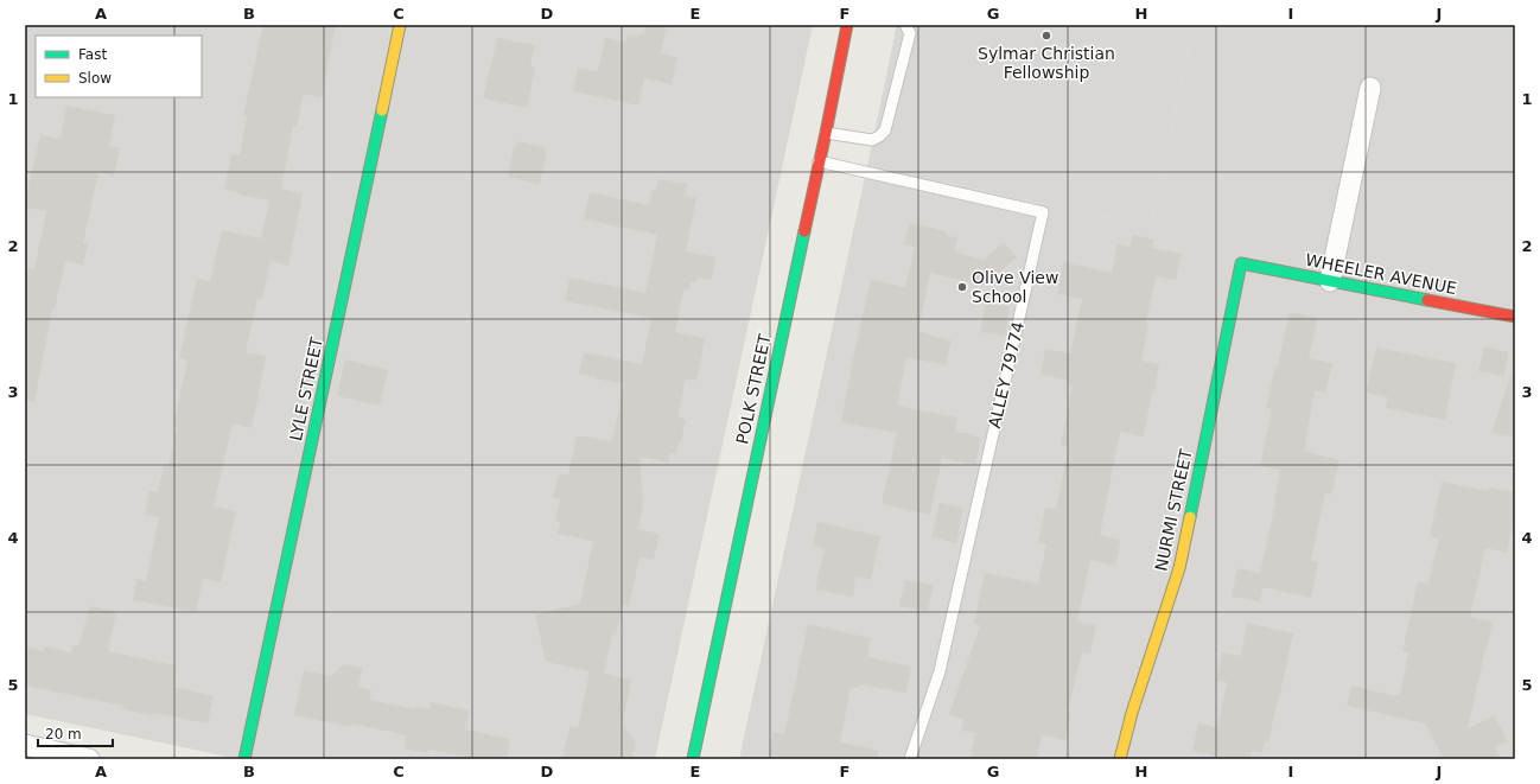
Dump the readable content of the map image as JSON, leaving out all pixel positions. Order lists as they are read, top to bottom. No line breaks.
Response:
{"streets":{"street":["WHEELER AVENUE","LYLE STREET","POLK STREET","NURMI STREET"],"lane":["ALLEY 79774"]},"crossings":[["WHEELER AVENUE","NURMI STREET"],["ALLEY 79774","POLK STREET"]],"places":["Sylmar Christian Fellowship","Olive View School"],"legend":["Fast","Slow"],"scale_bar":"20 m","grid":{"columns":["A","B","C","D","E","F","G","H","I","J"],"rows":["1","2","3","4","5"]}}
